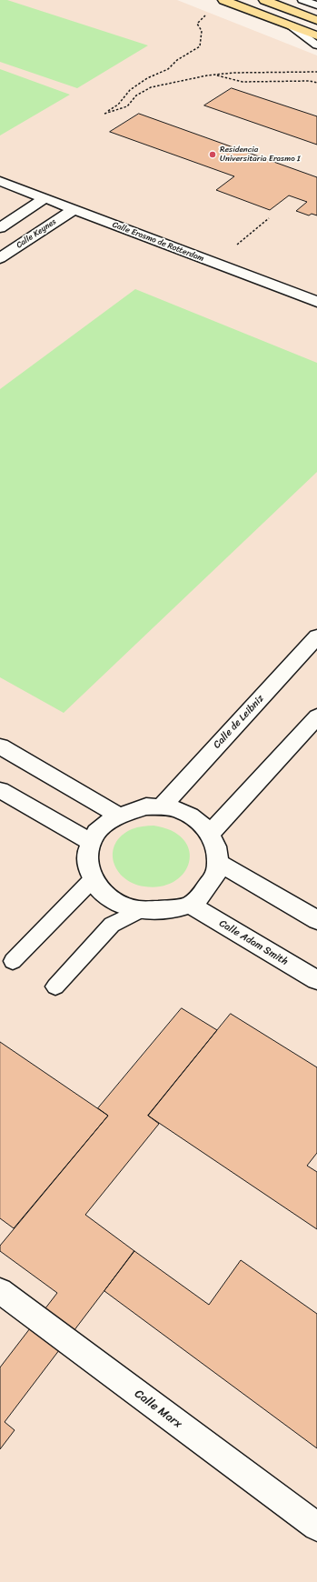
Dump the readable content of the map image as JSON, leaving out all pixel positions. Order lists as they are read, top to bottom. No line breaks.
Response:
{"streets":{"street":["Calle Keynes","Calle Erasmo de Rotterdam","Calle de Leibniz","Calle Adam Smith","Calle Marx"]},"crossings":[["Calle Keynes","Calle Erasmo de Rotterdam"],["Calle de Leibniz","Calle Adam Smith"]],"places":["Residencia Universitaria Erasmo I"]}
